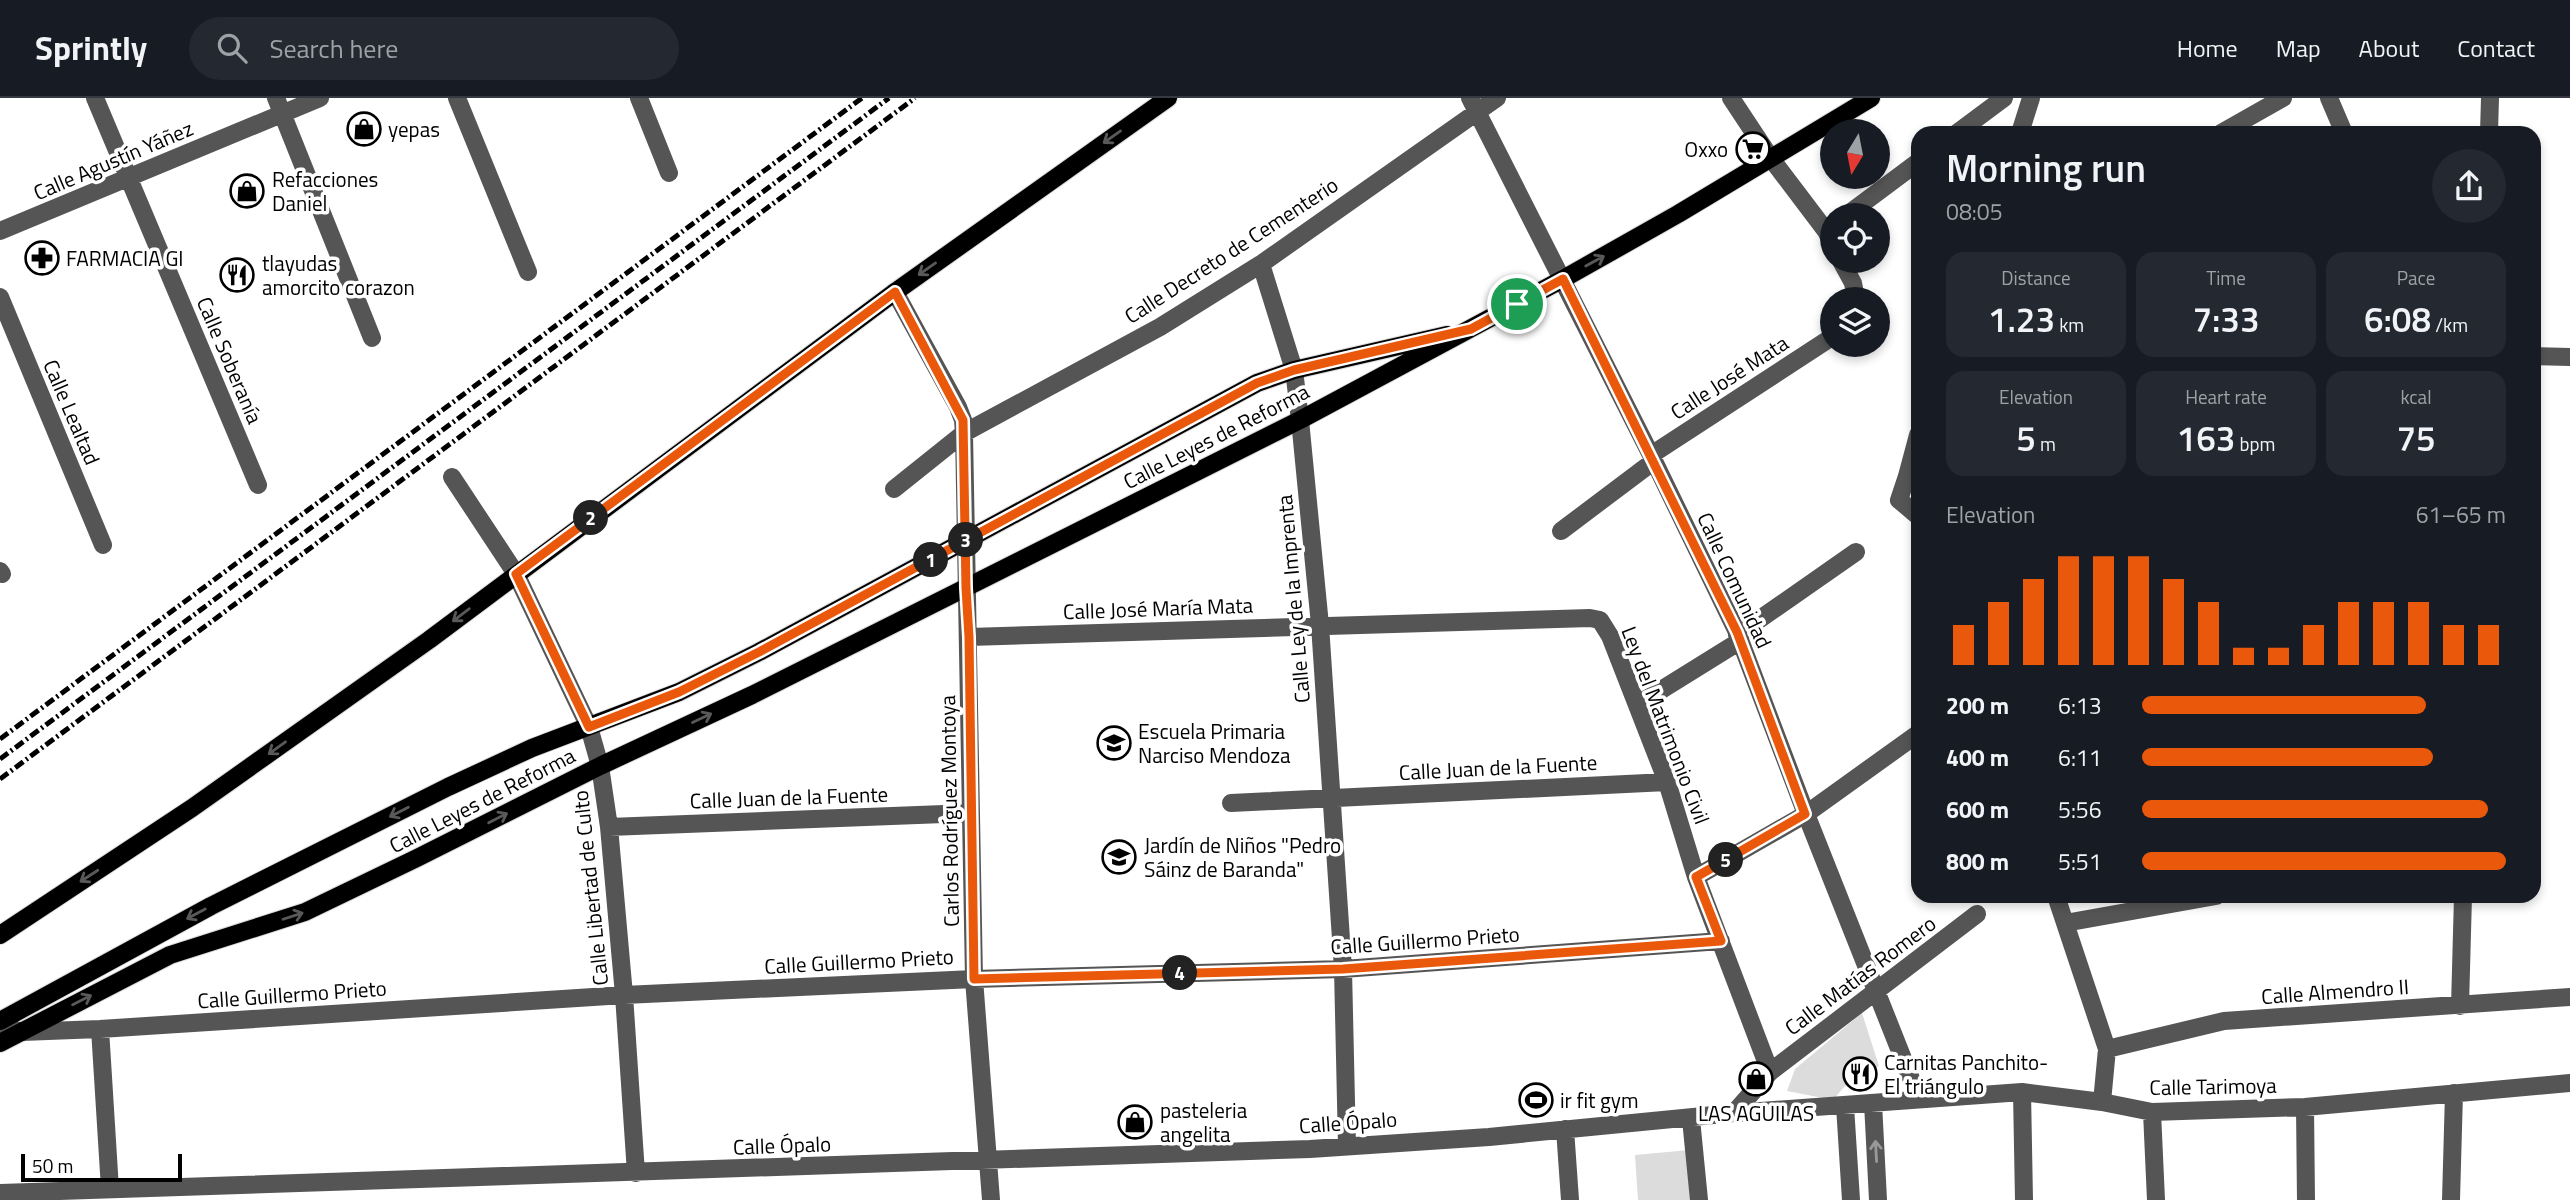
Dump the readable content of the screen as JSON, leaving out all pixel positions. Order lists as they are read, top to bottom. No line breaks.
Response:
{"streets":{"main road":["Calle Leyes de Reforma"],"street":["Calle Agustín Yáñez","Calle Decreto de Cementerio","Calle Soberanía","Calle José Mata","Calle Lealtad","Calle Comunidad","Calle Ley de la Imprenta","Calle José María Mata","Ley del Matrimonio Civil","Calle Juan de la Fuente","Carlos Rodríguez Montoya","Calle Libertad de Culto","Calle Guillermo Prieto","Calle Matías Romero","Calle Almendro II","Calle Tarimoya","Calle Ópalo"]},"crossings":[["Calle Agustín Yáñez","Calle Soberanía"],["Calle Decreto de Cementerio","Calle Comunidad"],["Calle Decreto de Cementerio","Calle Ley de la Imprenta"],["Calle Decreto de Cementerio","Carlos Rodríguez Montoya"],["Calle José Mata","Calle Comunidad"],["Calle Leyes de Reforma","Calle Ley de la Imprenta"],["Calle Leyes de Reforma","Carlos Rodríguez Montoya"],["Calle Leyes de Reforma","Calle Libertad de Culto"],["Calle Leyes de Reforma","Calle Guillermo Prieto"],["Calle Comunidad","Calle Matías Romero"],["Calle Comunidad","Calle Tarimoya"],["Calle Ley de la Imprenta","Calle José María Mata"],["Calle Ley de la Imprenta","Calle Juan de la Fuente"],["Calle Ley de la Imprenta","Calle Guillermo Prieto"],["Calle Ley de la Imprenta","Calle Ópalo"],["Calle José María Mata","Ley del Matrimonio Civil"],["Calle José María Mata","Carlos Rodríguez Montoya"],["Ley del Matrimonio Civil","Calle Juan de la Fuente"],["Ley del Matrimonio Civil","Calle Guillermo Prieto"],["Ley del Matrimonio Civil","Calle Matías Romero"],["Calle Juan de la Fuente","Carlos Rodríguez Montoya"],["Calle Juan de la Fuente","Calle Libertad de Culto"],["Carlos Rodríguez Montoya","Calle Guillermo Prieto"],["Carlos Rodríguez Montoya","Calle Ópalo"],["Calle Libertad de Culto","Calle Guillermo Prieto"],["Calle Libertad de Culto","Calle Ópalo"],["Calle Tarimoya","Calle Ópalo"]],"places":{"shop":["yepas","Refacciones Daniel","LAS AGUILAS","pasteleria angelita"],"supermarket":["Oxxo"],"pharmacy":["FARMACIA GI"],"restaurant":["tlayudas amorcito corazon","Carnitas Panchito- El triángulo"],"school or university":["Escuela Primaria Narciso Mendoza","Jardín de Niños \"Pedro Sáinz de Baranda\""],"sports":["ir fit gym"]},"scale_bar":"50 m","north":"bottom","page":{"header":"Sprintly","search":"Search here","nav":["Home","Map","About","Contact"],"heading":["Morning run","08:05"],"stats":[["Distance","1.23 km"],["Time","7:33"],["Pace","6:08 /km"],["Elevation","5 m"],["Heart rate","163 bpm"],["kcal","75"]],"chart":["Elevation","61–65 m"],"pins":["2","3","1","5","4"],"list":[{"name":"200 m","note":"6:13"},{"name":"400 m","note":"6:11"},{"name":"600 m","note":"5:56"},{"name":"800 m","note":"5:51"}],"scale":"50 m"}}
